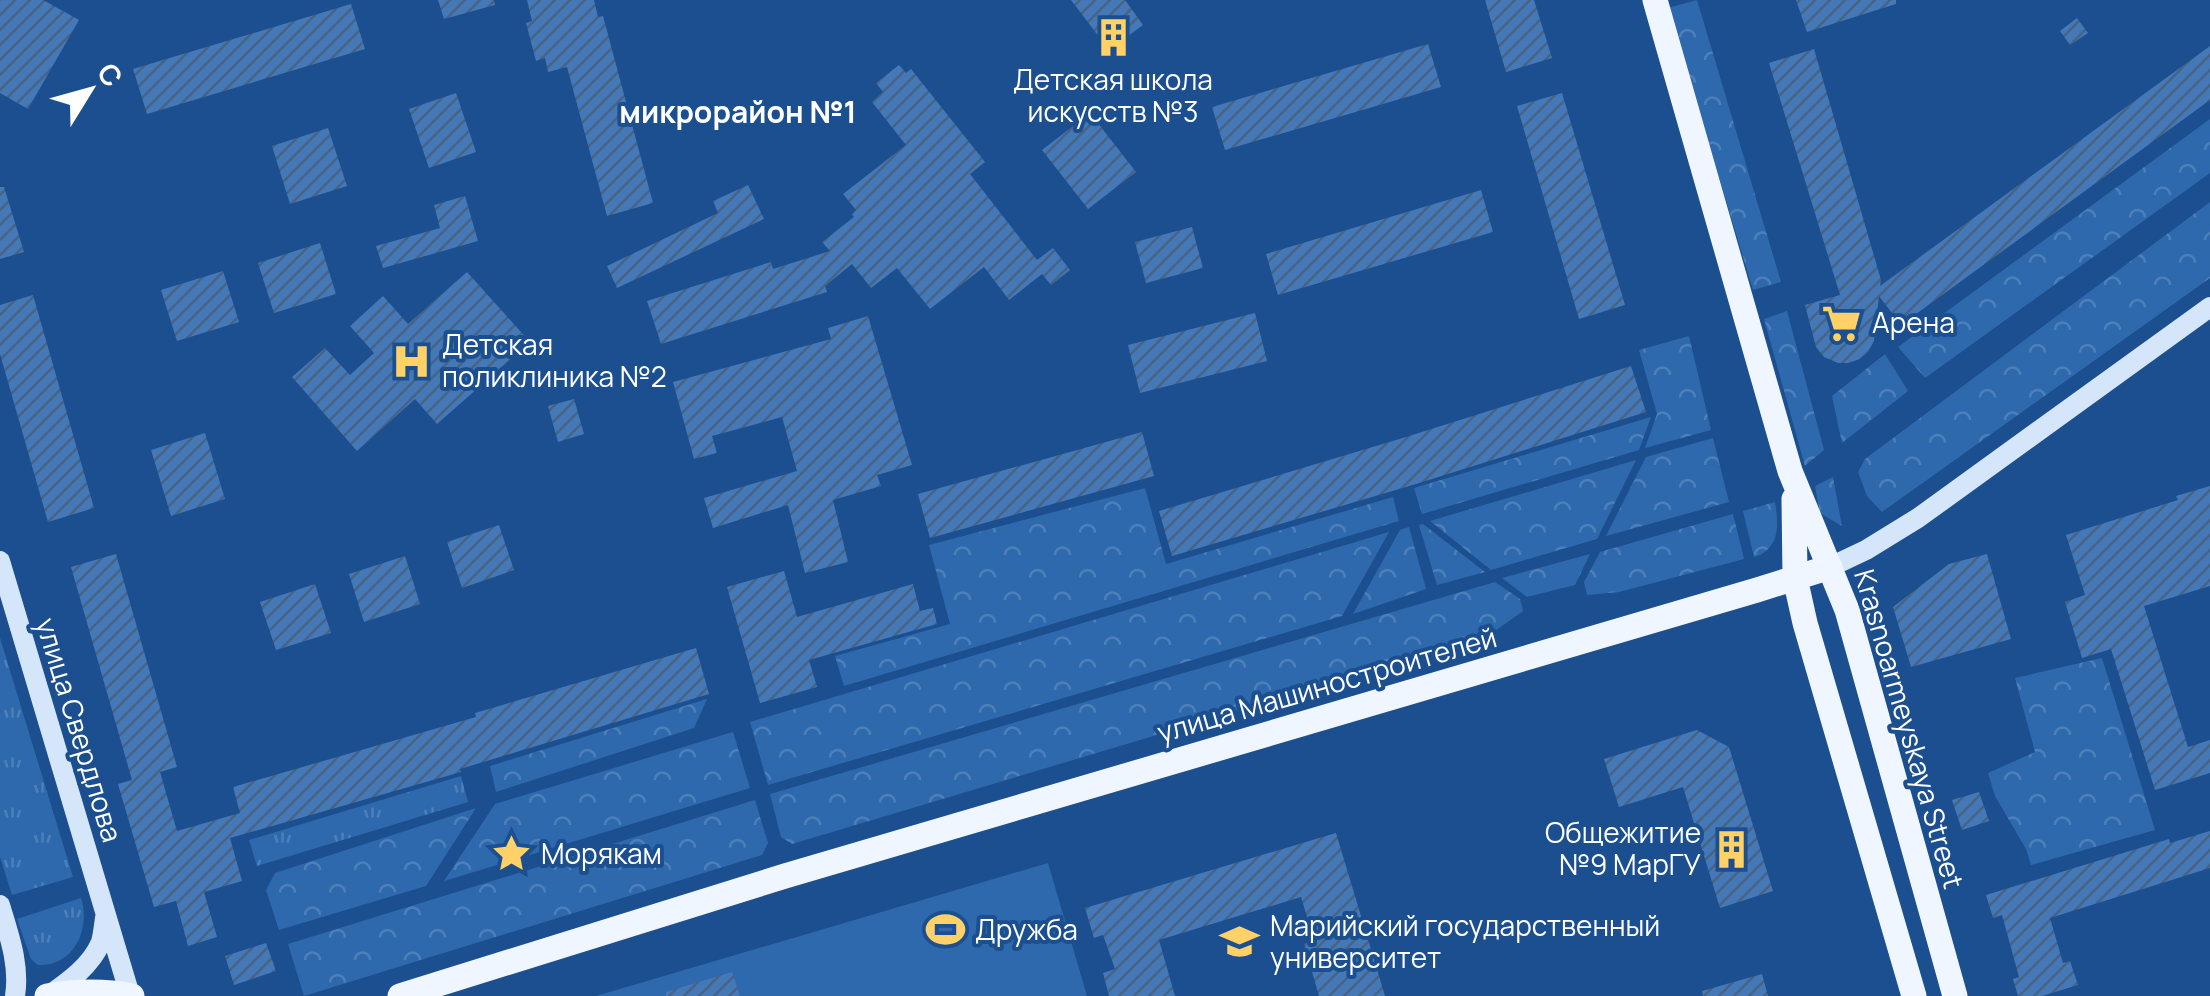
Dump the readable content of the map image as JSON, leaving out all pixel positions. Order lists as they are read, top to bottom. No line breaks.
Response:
{"streets":{"main road":["улица Машиностроителей","Krasnoarmeyskaya Street","улица Свердлова"]},"crossings":[["улица Машиностроителей","Krasnoarmeyskaya Street"]],"districts":["микрорайон №1"],"places":{"building":["Детская школа искусств №3","Общежитие №9 МарГУ"],"supermarket":["Арена"],"hospital":["Детская поликлиника №2"],"place":["Морякам"],"sports":["Дружба"],"school or university":["Марийский государственный университет"]},"north":"top right"}
